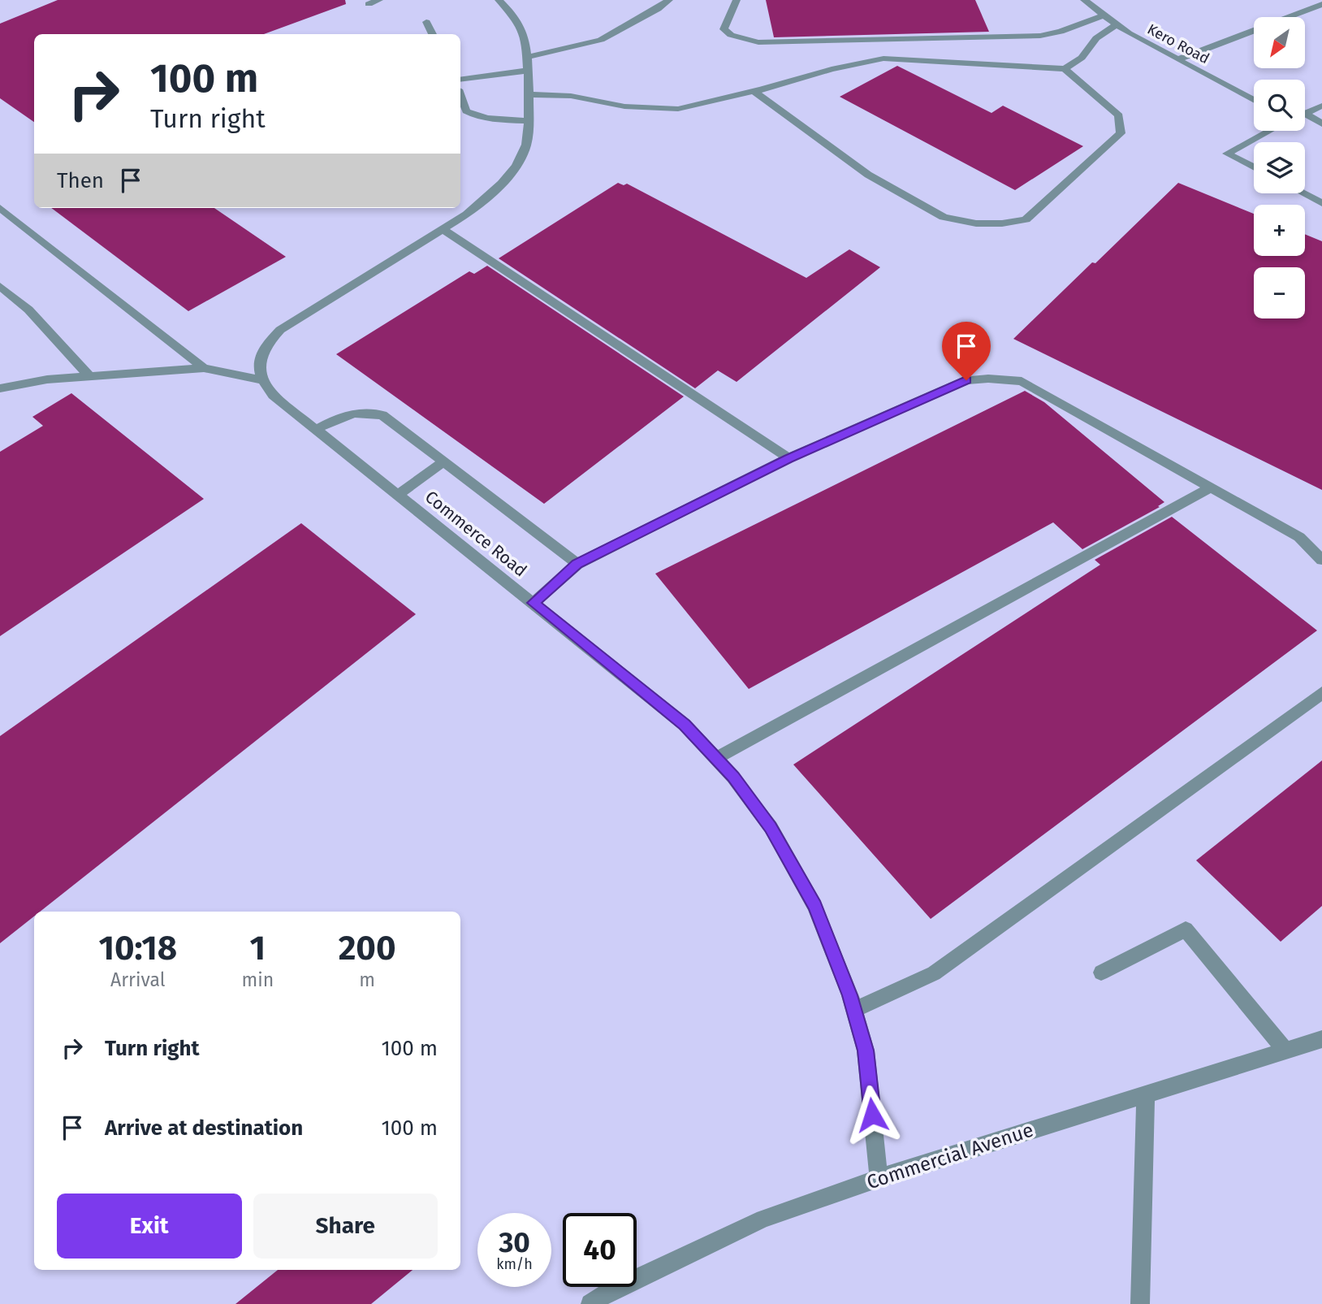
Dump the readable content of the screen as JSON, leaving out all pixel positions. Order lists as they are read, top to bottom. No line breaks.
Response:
{"streets":{"street":["Kero Road","Commerce Road","Commercial Avenue"]},"crossings":[["Commerce Road","Commercial Avenue"]],"north":"bottom left","page":{"map_buttons":["+","−"],"turn":["100 m","Turn right"],"then":"Then","eta":["10:18","Arrival","1","min","200","m"],"list":[{"name":"Turn right","value":"100 m"},{"name":"Arrive at destination","value":"100 m"}],"buttons":["Exit","Share"],"speed":"30 km/h","limit":"40"}}
